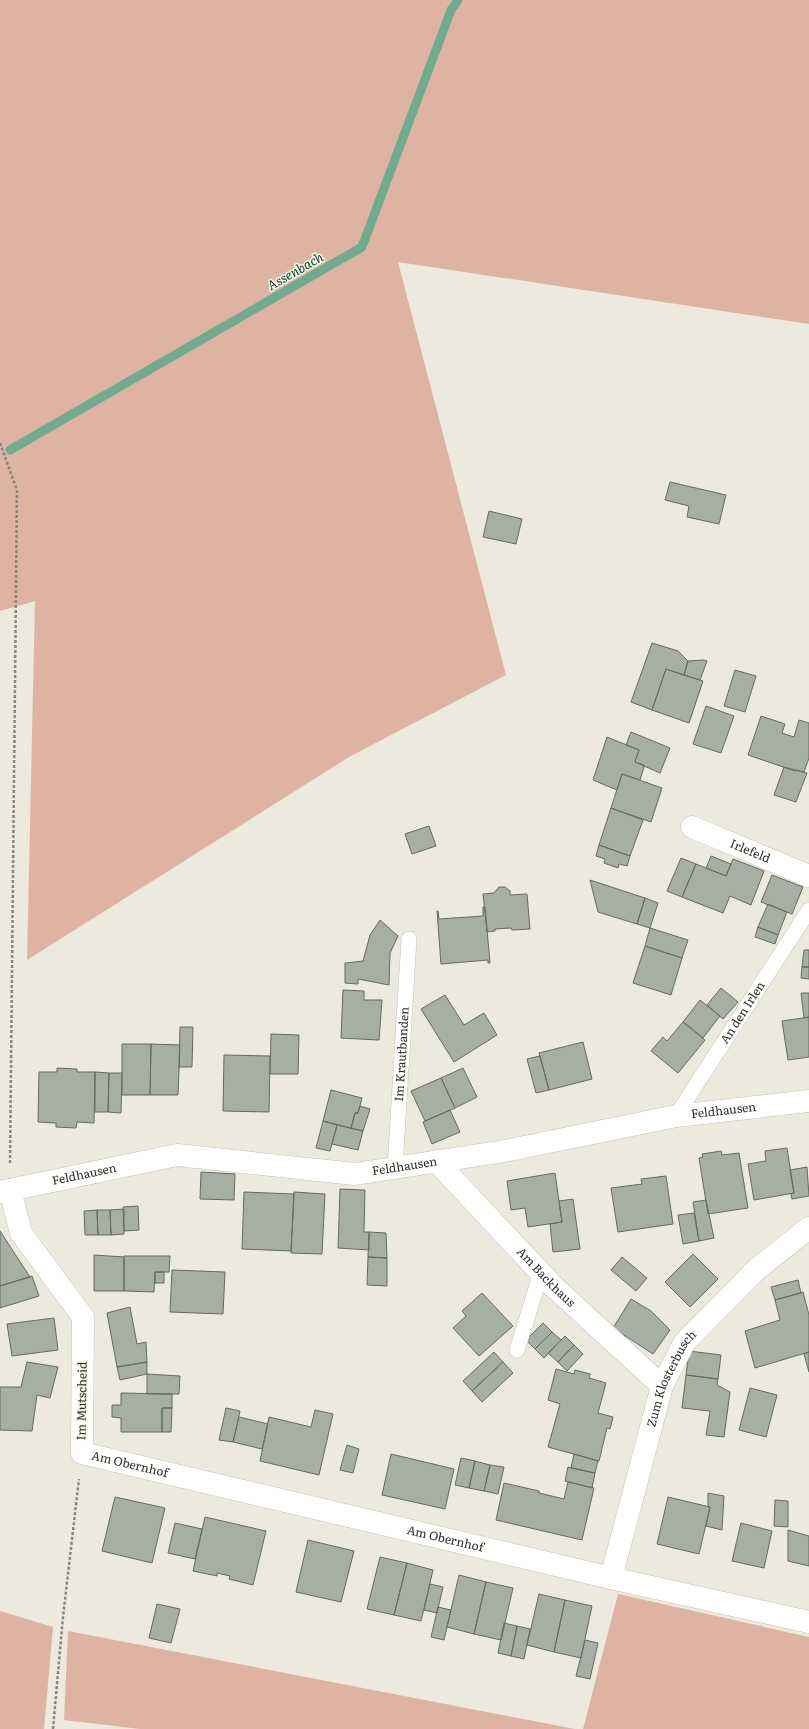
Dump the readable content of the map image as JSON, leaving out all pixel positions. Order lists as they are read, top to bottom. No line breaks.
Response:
{"streets":{"street":["Irlefeld","Feldhausen","Am Backhaus","Zum Klosterbusch","Im Mutscheid","Am Obernhof"],"lane":["An den Irlen","Im Krautbanden"]},"crossings":[["An den Irlen","Feldhausen"],["Im Krautbanden","Feldhausen"],["Feldhausen","Am Backhaus"],["Feldhausen","Im Mutscheid"],["Am Backhaus","Zum Klosterbusch"],["Zum Klosterbusch","Am Obernhof"],["Im Mutscheid","Am Obernhof"]],"water":["Assenbach"]}
